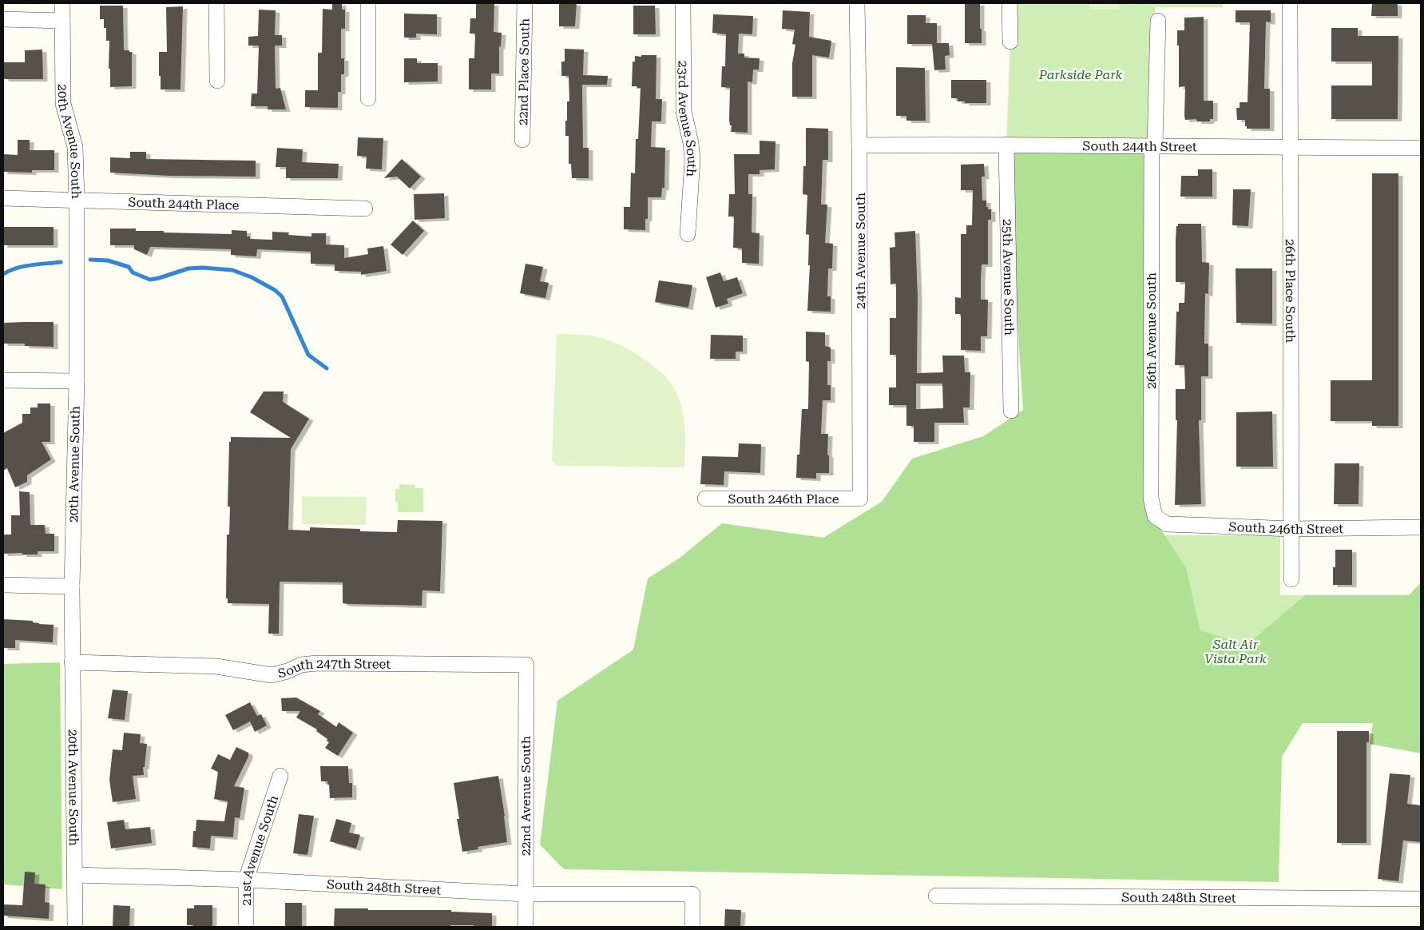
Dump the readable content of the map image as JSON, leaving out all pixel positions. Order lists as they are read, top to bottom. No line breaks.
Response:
{"streets":{"street":["22nd Place South","23rd Avenue South","20th Avenue South","South 244th Street","South 244th Place","24th Avenue South","25th Avenue South","26th Place South","26th Avenue South","South 246th Place","South 246th Street","South 247th Street","22nd Avenue South","21st Avenue South","South 248th Street"]},"crossings":[["20th Avenue South","South 244th Place"],["20th Avenue South","South 247th Street"],["20th Avenue South","South 248th Street"],["South 244th Street","24th Avenue South"],["South 244th Street","25th Avenue South"],["South 244th Street","26th Place South"],["South 244th Street","26th Avenue South"],["24th Avenue South","South 246th Place"],["26th Place South","South 246th Street"],["26th Avenue South","South 246th Street"],["South 247th Street","22nd Avenue South"],["22nd Avenue South","South 248th Street"],["21st Avenue South","South 248th Street"]],"parks":["Parkside Park","Salt Air Vista Park"]}
